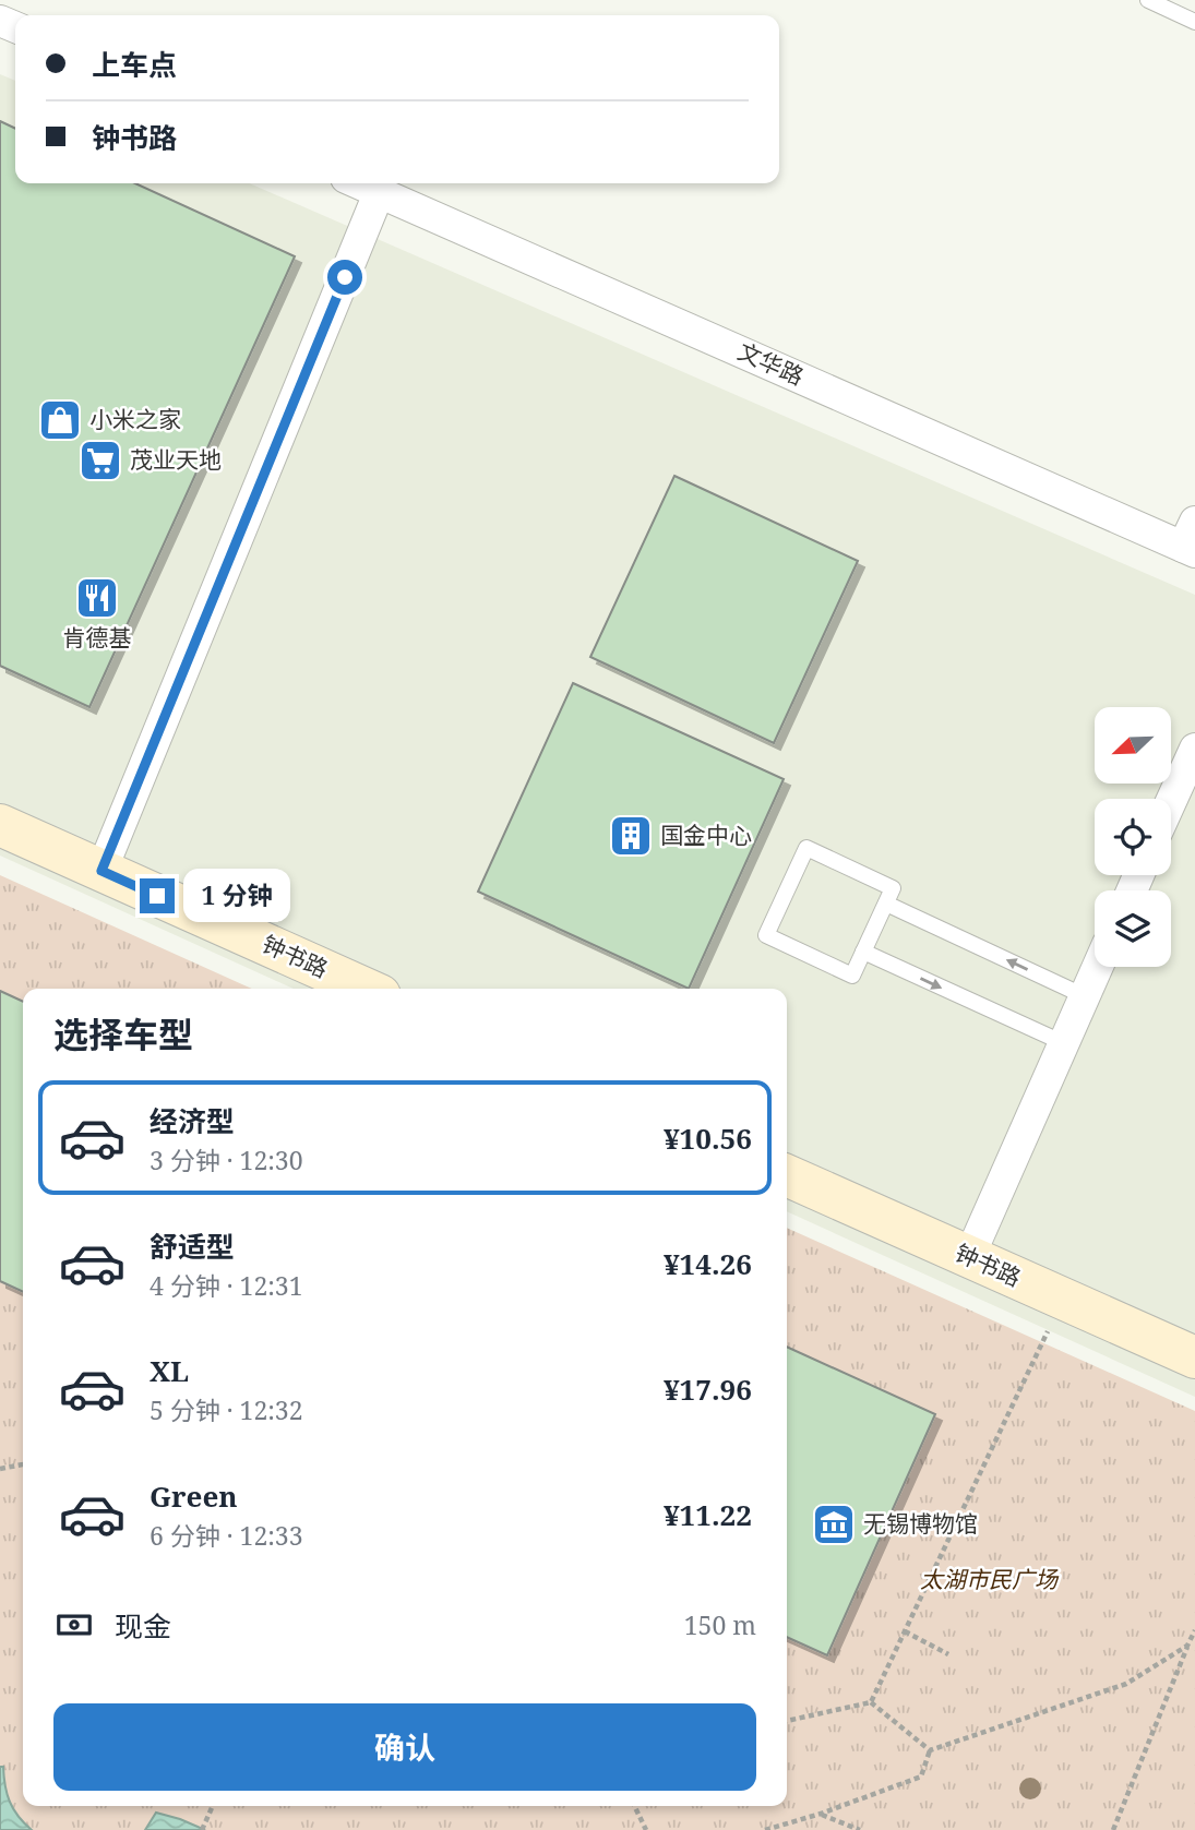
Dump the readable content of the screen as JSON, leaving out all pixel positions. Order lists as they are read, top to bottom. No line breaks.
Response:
{"streets":{"street":["文华路","钟书路"]},"parks":["太湖市民广场"],"places":{"shop":["小米之家"],"supermarket":["茂业天地"],"restaurant":["肯德基"],"building":["国金中心"],"museum":["无锡博物馆"]},"north":"bottom left","page":{"banner":["上车点","钟书路"],"bubble":"1 分钟","heading":"选择车型","list":[{"name":"经济型","note":"3 分钟 · 12:30","value":"¥10.56"},{"name":"舒适型","note":"4 分钟 · 12:31","value":"¥14.26"},{"name":"XL","note":"5 分钟 · 12:32","value":"¥17.96"},{"name":"Green","note":"6 分钟 · 12:33","value":"¥11.22"}],"pay":["现金","150 m"],"buttons":"确认"}}
